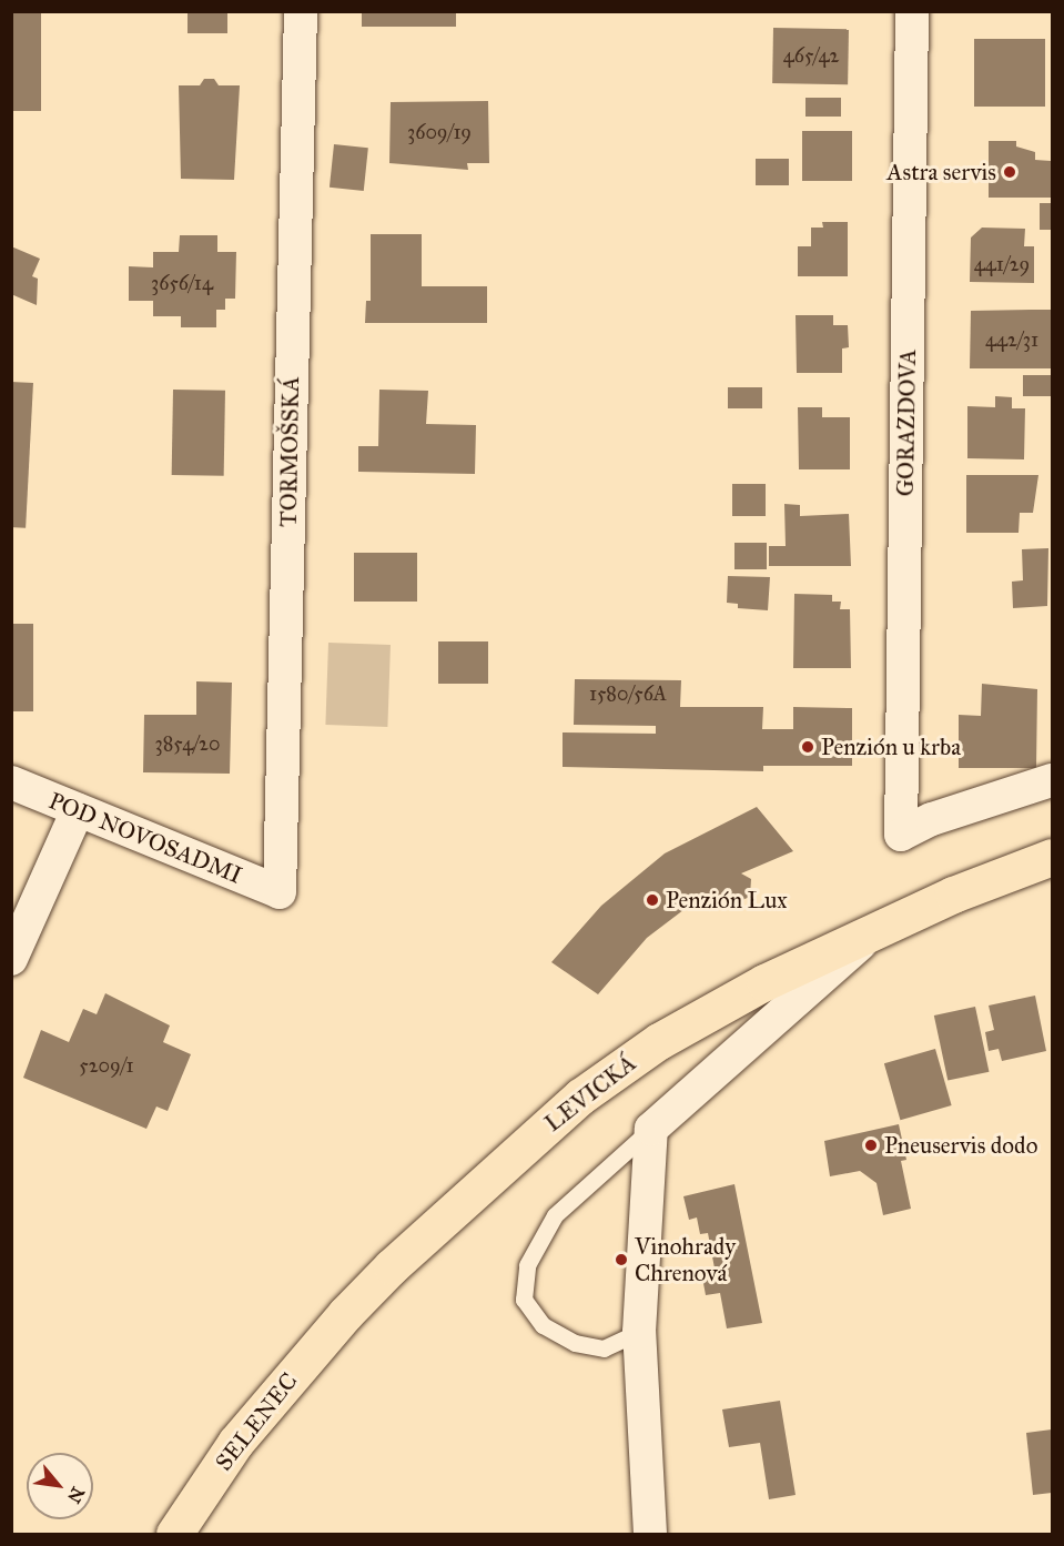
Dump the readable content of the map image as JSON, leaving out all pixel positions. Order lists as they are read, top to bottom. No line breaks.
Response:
{"streets":{"main road":["LEVICKÁ","SELENEC"],"street":["GORAZDOVA","TORMOŠSKÁ","POD NOVOSADMI"]},"crossings":[["TORMOŠSKÁ","POD NOVOSADMI"],["LEVICKÁ","SELENEC"]],"places":["Astra servis","Penzión u krba","Penzión Lux","Pneuservis dodo","Vinohrady Chrenová"],"house_numbers":["465/42","3609/19","441/29","3656/14","442/31","1580/56A","3854/20","5209/1"],"north":"bottom right"}
